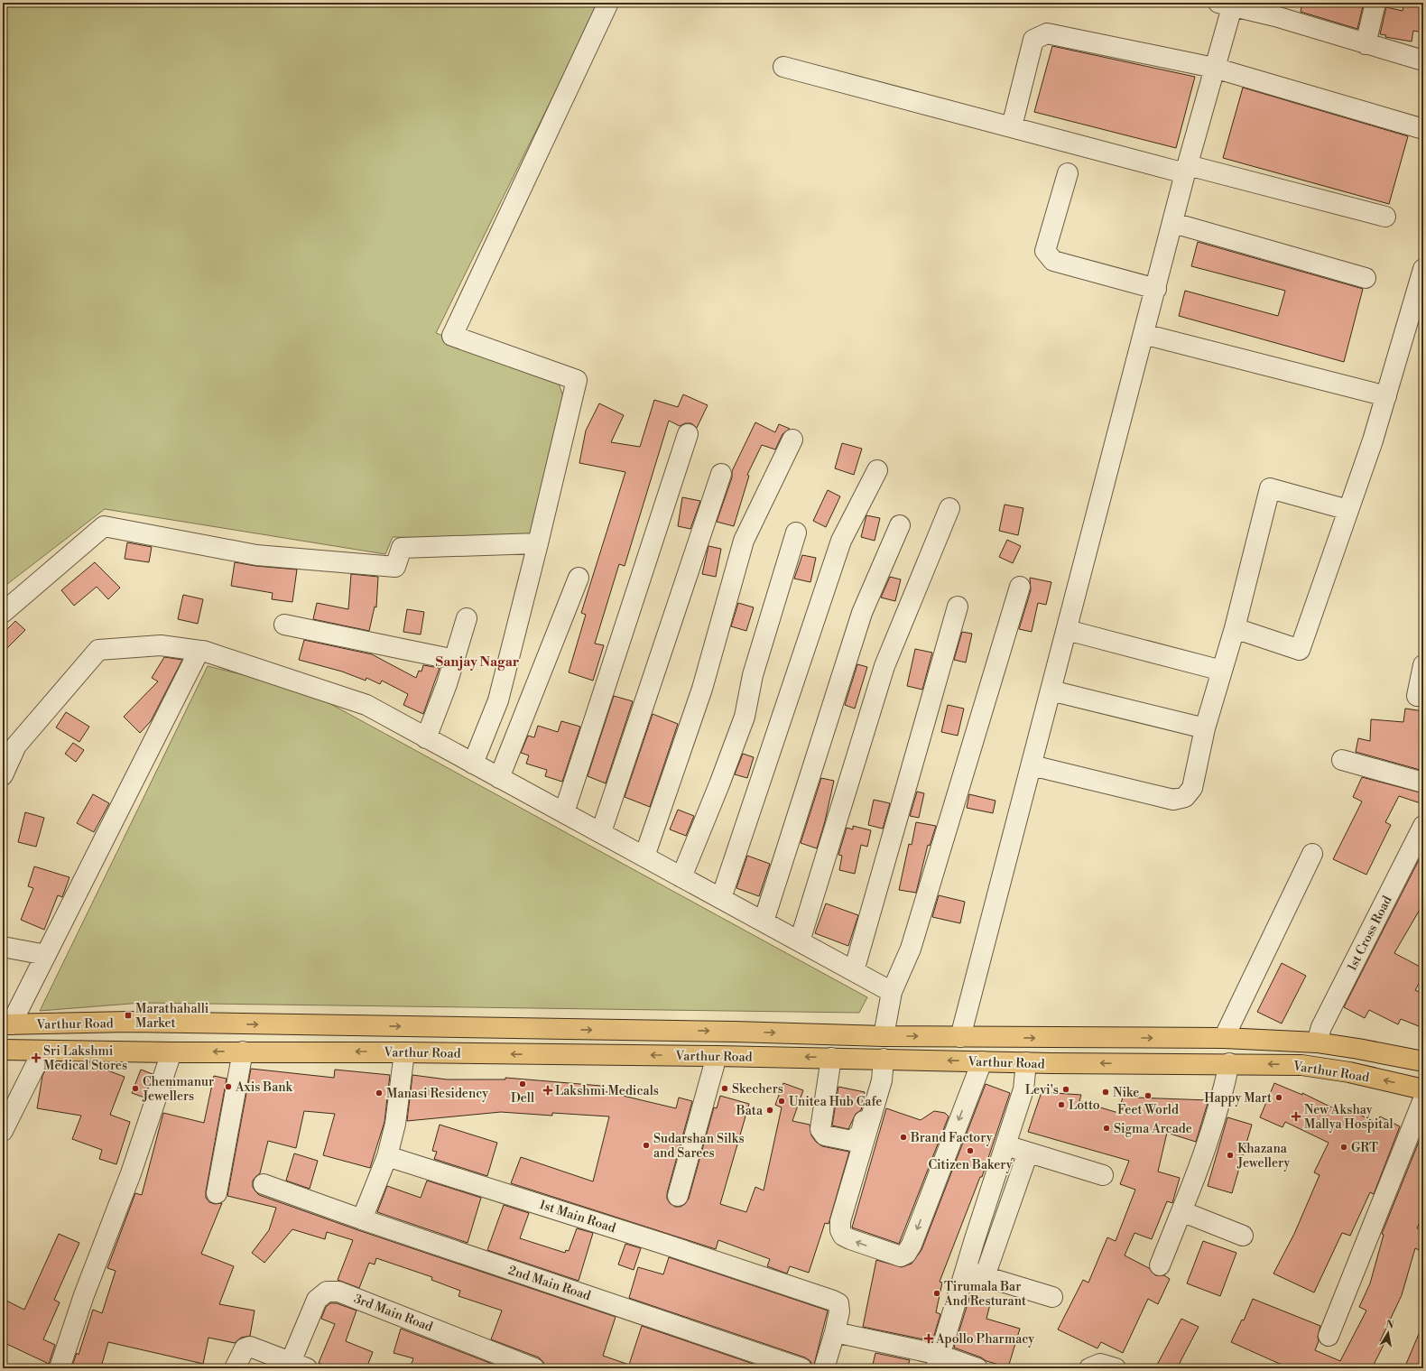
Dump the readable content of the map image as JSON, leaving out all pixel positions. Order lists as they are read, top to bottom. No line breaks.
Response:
{"streets":{"main road":["Varthur Road"],"street":["1st Cross Road","1st Main Road","2nd Main Road","3rd Main Road"]},"crossings":[["1st Cross Road","Varthur Road"]],"districts":["Sanjay Nagar"],"places":{"transit":["Marathahalli Market"],"health":["Sri Lakshmi Medical Stores","Lakshmi Medicals","New Akshay Mallya Hospital","Apollo Pharmacy"],"other":["Dell","Axis Bank","Chemmanur Jewellers","Skechers","Levi's","Nike","Manasi Residency","Feet World","Happy Mart","Unitea Hub Cafe","Lotto","Bata","Sigma Arcade","Brand Factory","Sudarshan Silks and Sarees","GRT","Citizen Bakery","Khazana Jewellery","Tirumala Bar And Resturant"]},"north":"top"}
